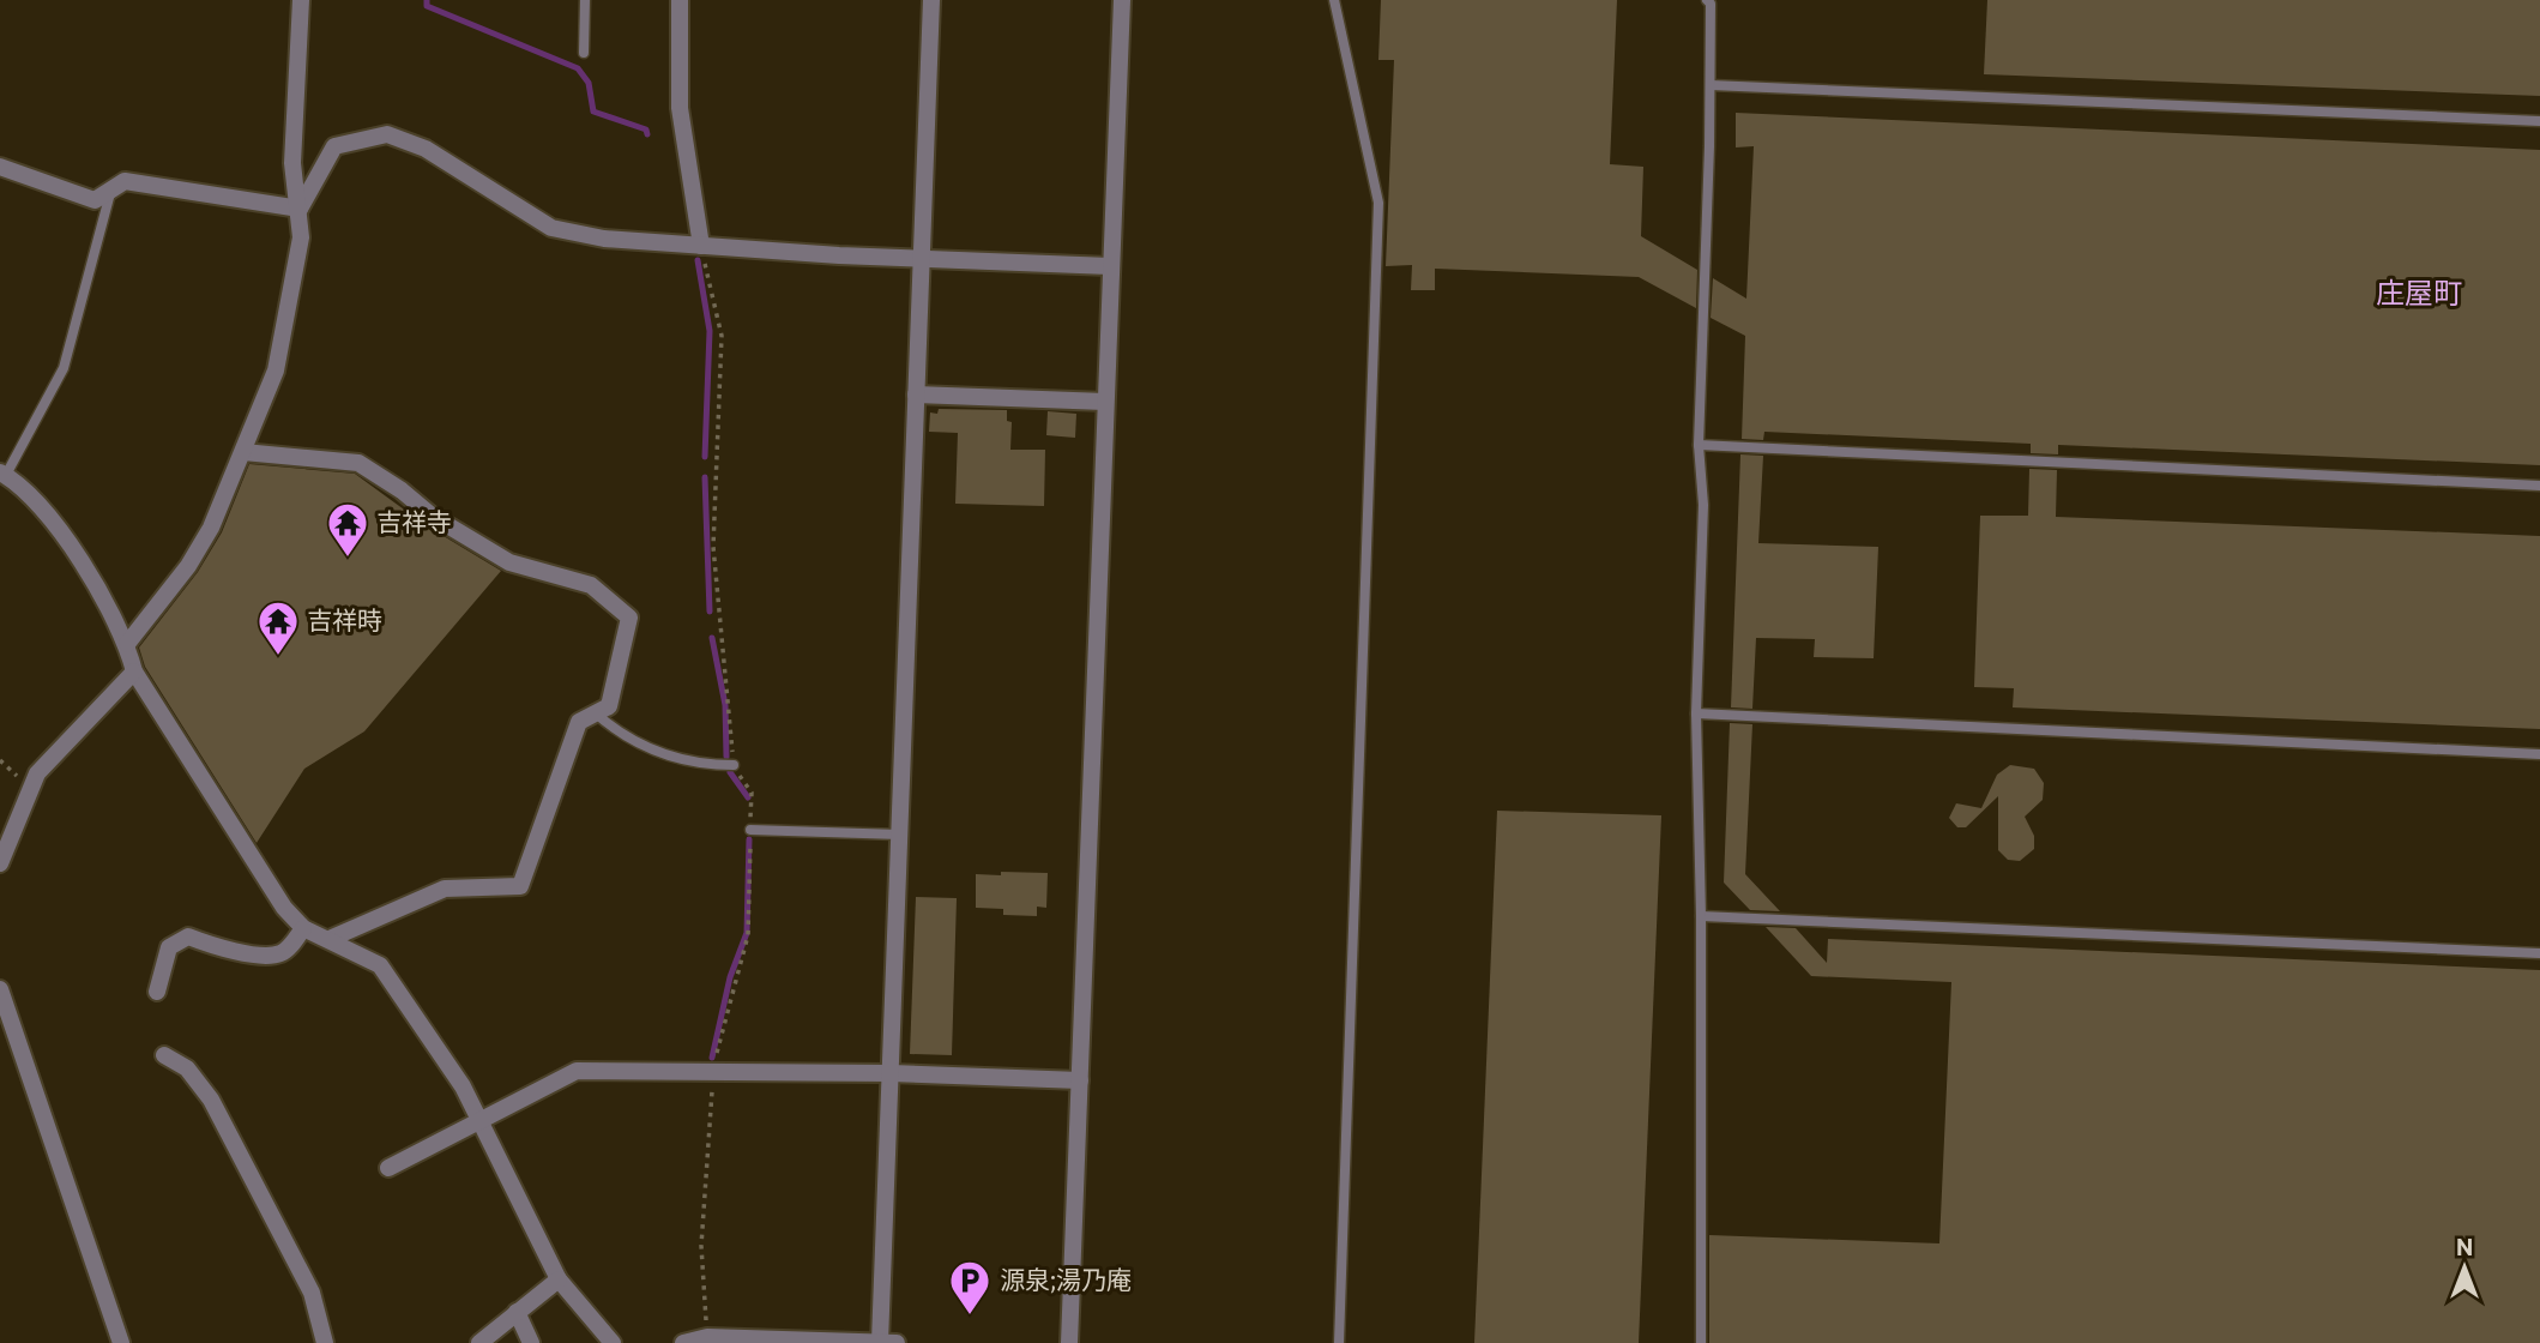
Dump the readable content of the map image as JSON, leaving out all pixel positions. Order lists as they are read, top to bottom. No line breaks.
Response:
{"districts":["庄屋町"],"places":{"temple":["吉祥寺","吉祥時"],"parking":["源泉;湯乃庵"]},"north":"top"}
